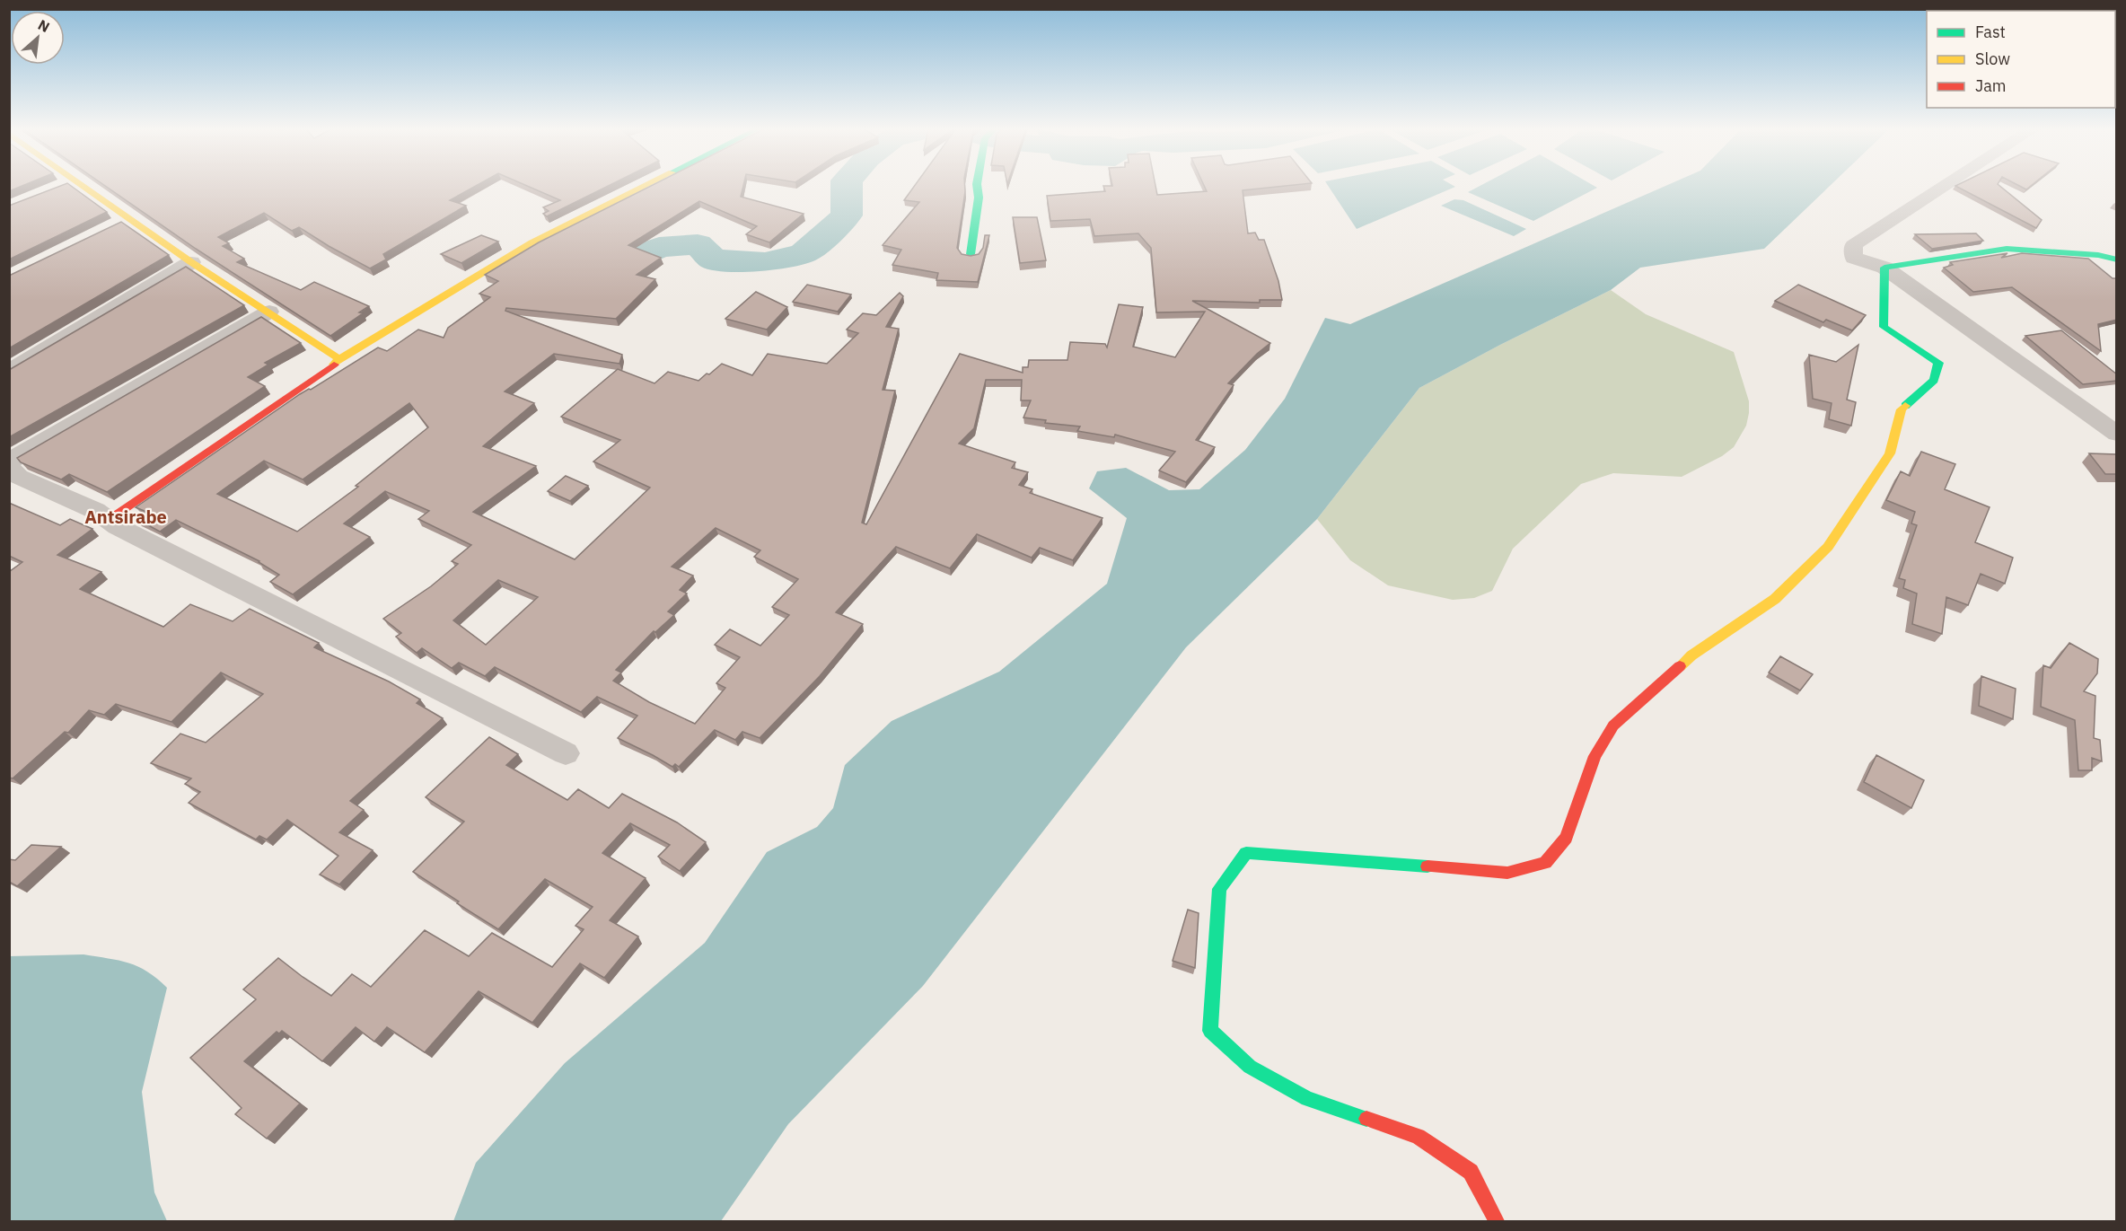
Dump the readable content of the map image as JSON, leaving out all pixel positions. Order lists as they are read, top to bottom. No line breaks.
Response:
{"districts":["Antsirabe"],"legend":["Fast","Slow","Jam"],"north":"top right"}
